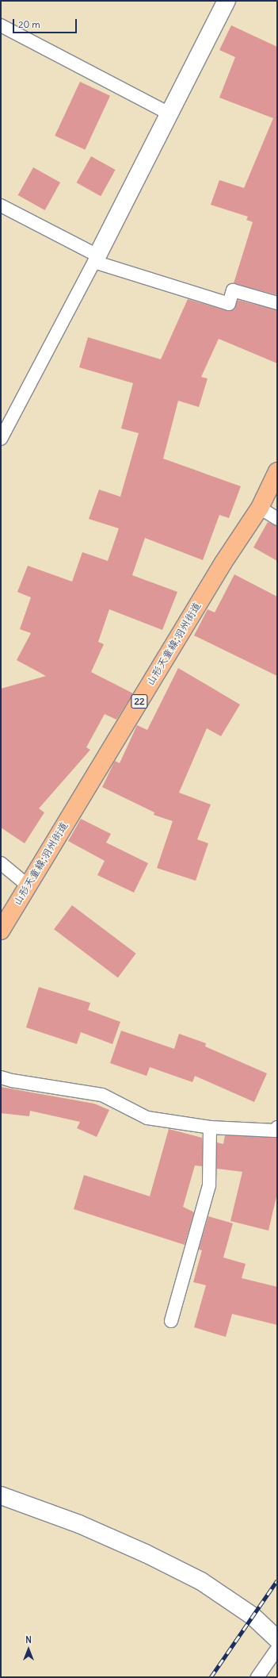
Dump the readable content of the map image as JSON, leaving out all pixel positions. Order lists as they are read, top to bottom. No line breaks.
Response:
{"streets":{"main road":["山形天童線;羽州街道","22"]},"scale_bar":"20 m","north":"top"}
